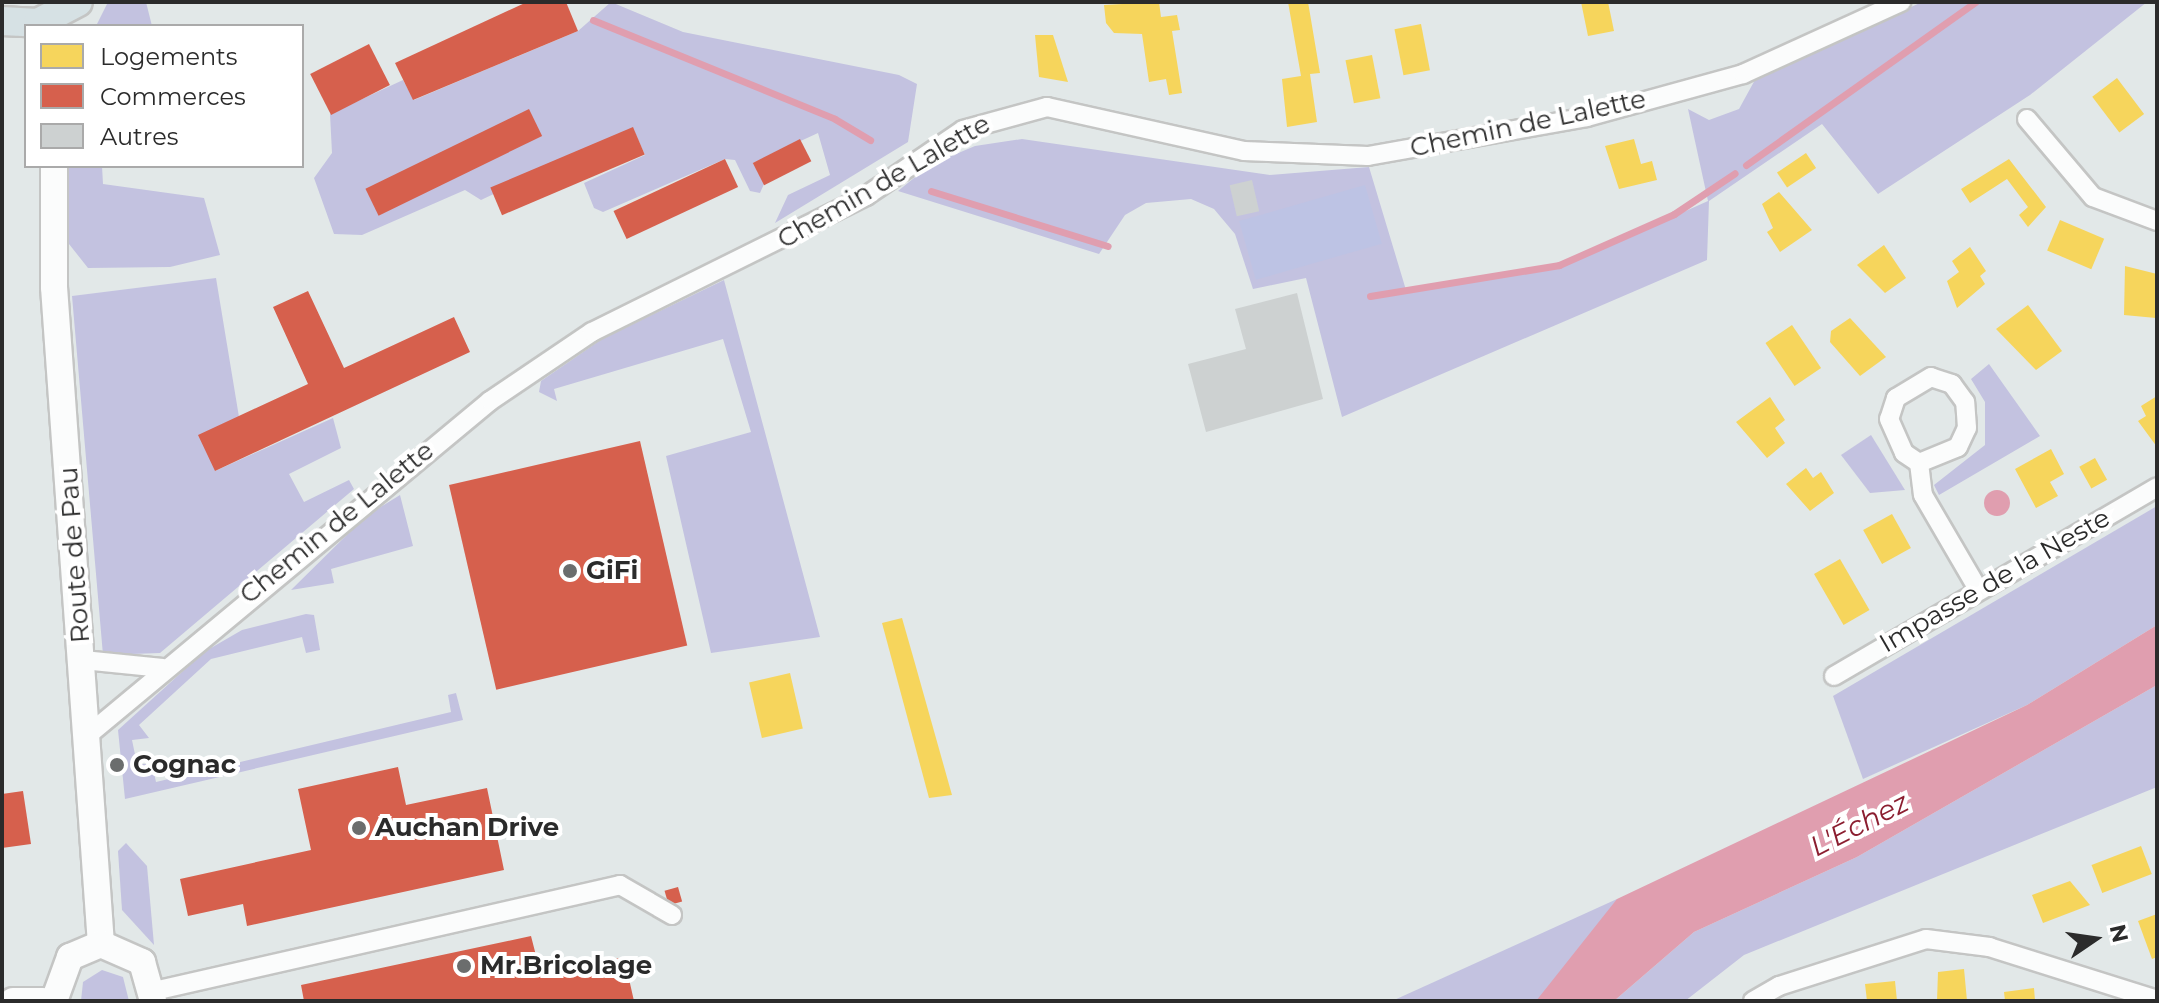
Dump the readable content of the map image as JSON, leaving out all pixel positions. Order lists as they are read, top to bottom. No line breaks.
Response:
{"streets":{"main road":["Route de Pau"],"street":["Chemin de Lalette","Impasse de la Neste"]},"crossings":[["Chemin de Lalette","Route de Pau"]],"water":["L'Échez"],"places":["GiFi","Cognac","Auchan Drive","Mr.Bricolage"],"legend":["Logements","Commerces","Autres"],"north":"right"}
